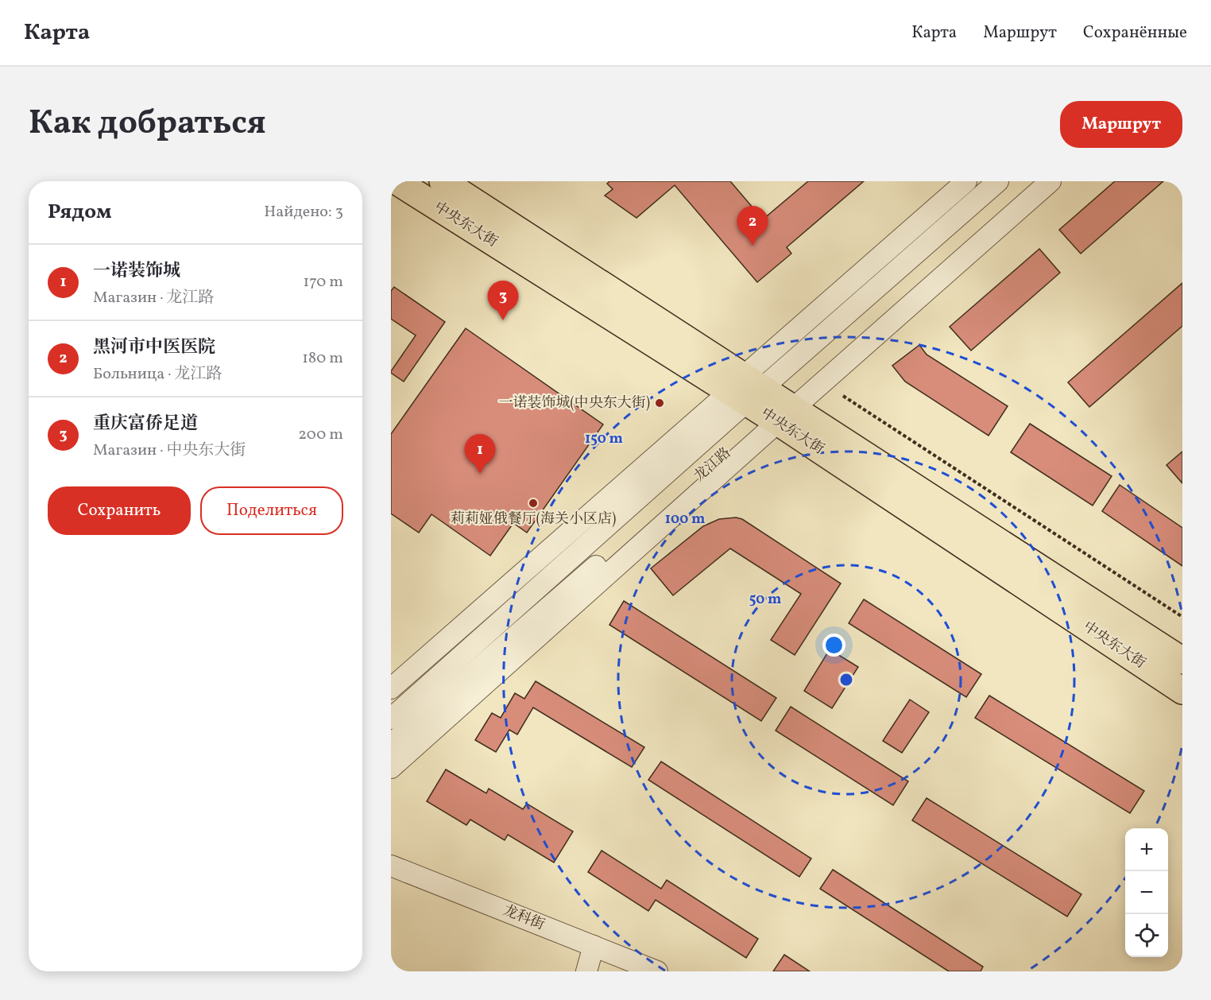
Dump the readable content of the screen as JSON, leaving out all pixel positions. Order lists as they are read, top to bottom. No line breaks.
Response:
{"streets":{"main road":["中央东大街"],"street":["龙江路","龙科街"]},"crossings":[["中央东大街","龙江路"]],"places":["一诺装饰城(中央东大街)","莉莉娅俄餐厅(海关小区店)"],"page":{"header":"Карта","nav":["Карта","Маршрут","Сохранённые"],"title":"Как добраться","buttons":["Маршрут",["Сохранить","Поделиться"]],"heading":["Рядом","Найдено: 3"],"pins":["2","3","1"],"list":[{"mark":"1","name":"一诺装饰城","note":"Магазин · 龙江路","value":"170 m"},{"mark":"2","name":"黑河市中医医院","note":"Больница · 龙江路","value":"180 m"},{"mark":"3","name":"重庆富侨足道","note":"Магазин · 中央东大街","value":"200 m"}],"map_buttons":["+","−"]},"rings":["150 m","100 m","50 m"]}
